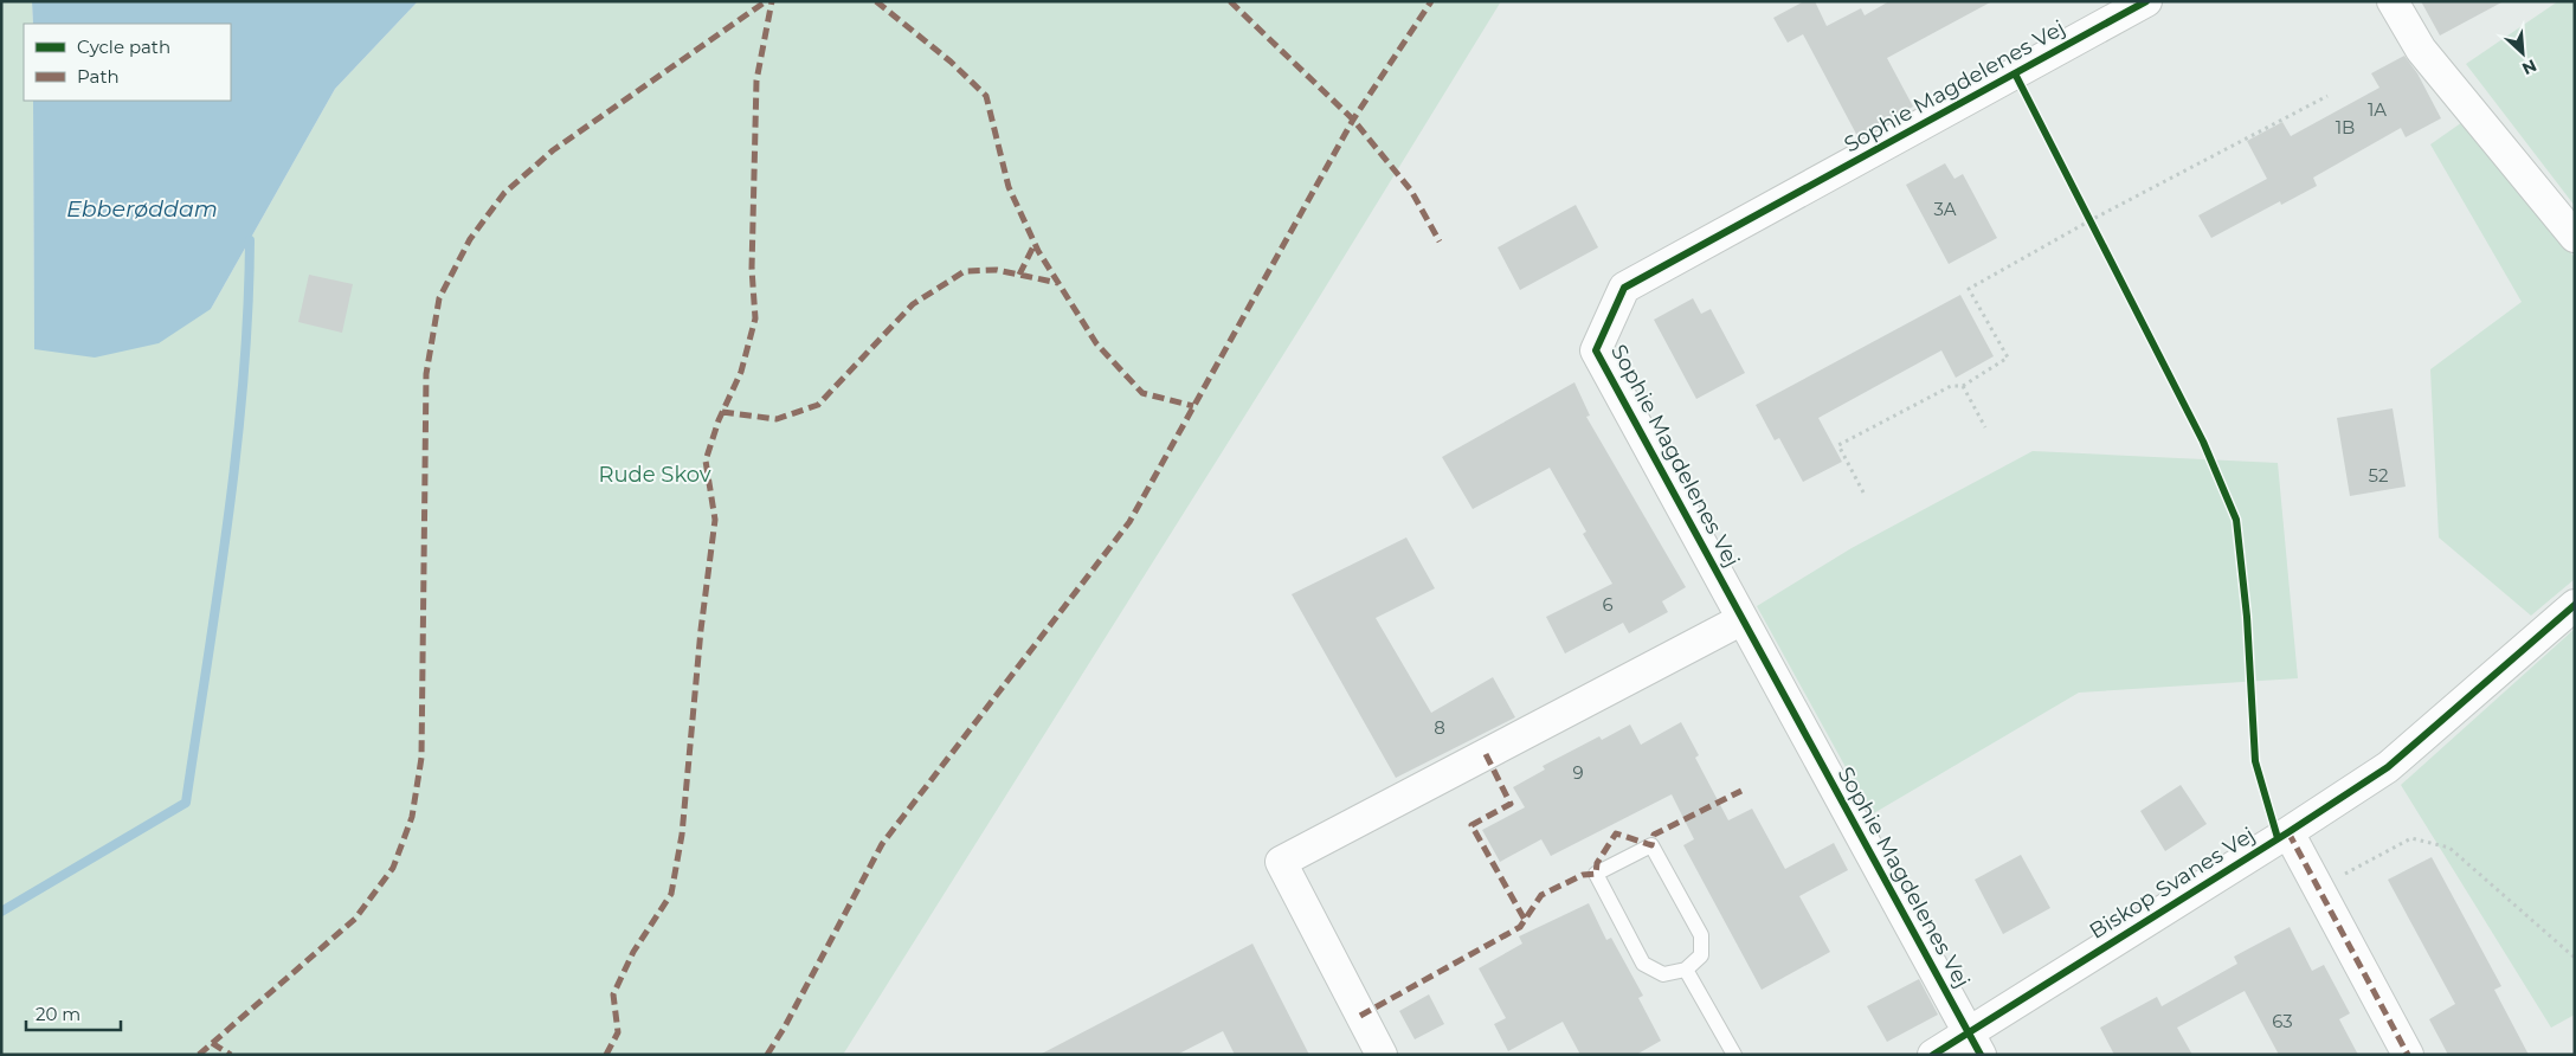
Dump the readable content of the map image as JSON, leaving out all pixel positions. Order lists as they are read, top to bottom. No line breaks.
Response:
{"streets":{"street":["Sophie Magdelenes Vej","Biskop Svanes Vej"]},"crossings":[["Sophie Magdelenes Vej","Biskop Svanes Vej"]],"water":["Ebberøddam"],"parks":["Rude Skov"],"house_numbers":["1A","1B","3A","52","6","8","9","63"],"legend":["Cycle path","Path"],"scale_bar":"20 m","north":"bottom right"}
